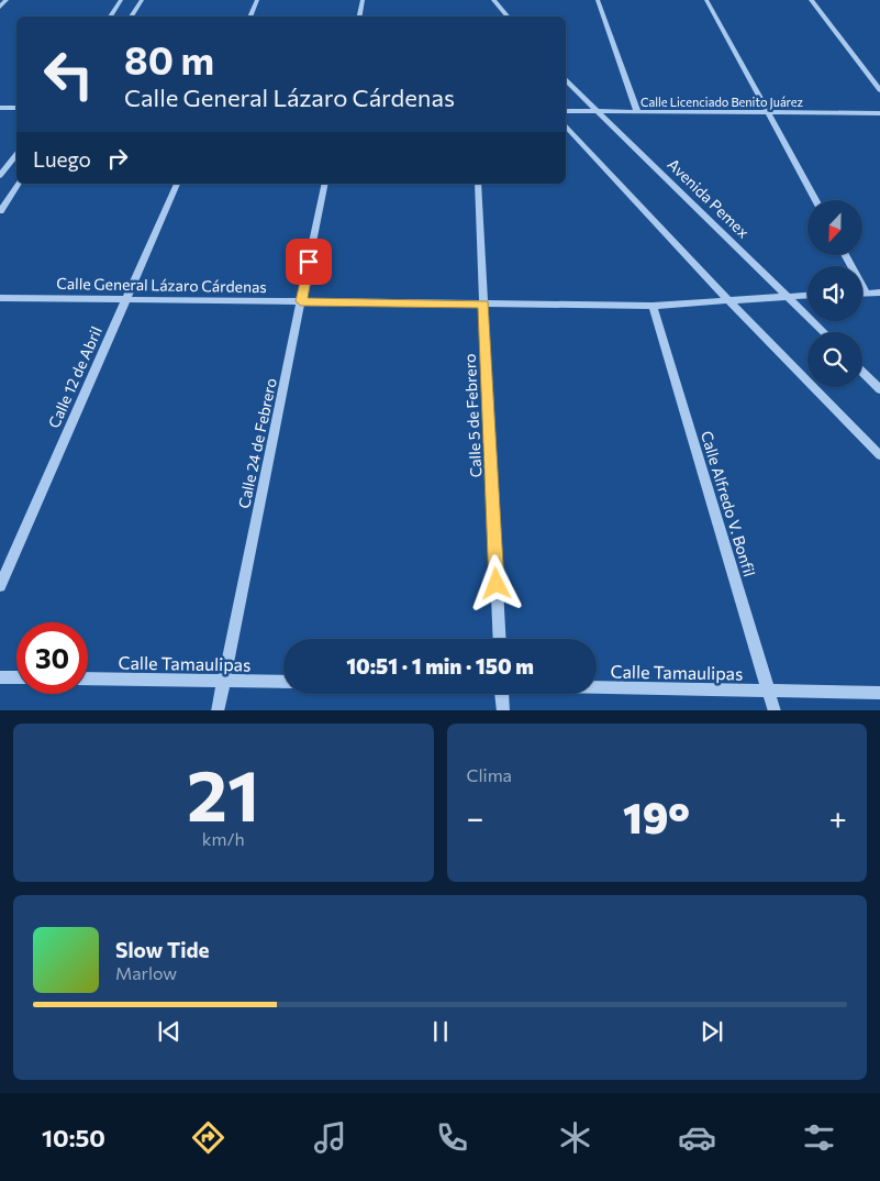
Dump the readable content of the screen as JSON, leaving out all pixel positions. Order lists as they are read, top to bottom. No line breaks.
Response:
{"streets":{"street":["Calle Licenciado Benito Juárez","Avenida Pemex","Calle General Lázaro Cárdenas","Calle 12 de Abril","Calle 5 de Febrero","Calle 24 de Febrero","Calle Alfredo V. Bonfil","Calle Tamaulipas"]},"crossings":[["Calle Licenciado Benito Juárez","Avenida Pemex"],["Avenida Pemex","Calle General Lázaro Cárdenas"],["Calle General Lázaro Cárdenas","Calle 12 de Abril"],["Calle General Lázaro Cárdenas","Calle 5 de Febrero"],["Calle General Lázaro Cárdenas","Calle 24 de Febrero"],["Calle General Lázaro Cárdenas","Calle Alfredo V. Bonfil"],["Calle 24 de Febrero","Calle Tamaulipas"],["Calle Alfredo V. Bonfil","Calle Tamaulipas"]],"north":"bottom","page":{"turn":["80 m","Calle General Lázaro Cárdenas"],"then":"Luego","limit":"30","trip":"10:51 · 1 min · 150 m","tile":[["21","km/h"],"Clima"],"heat":["−","19°","+"],"song":["Slow Tide","Marlow"],"tabs":"10:50"}}
